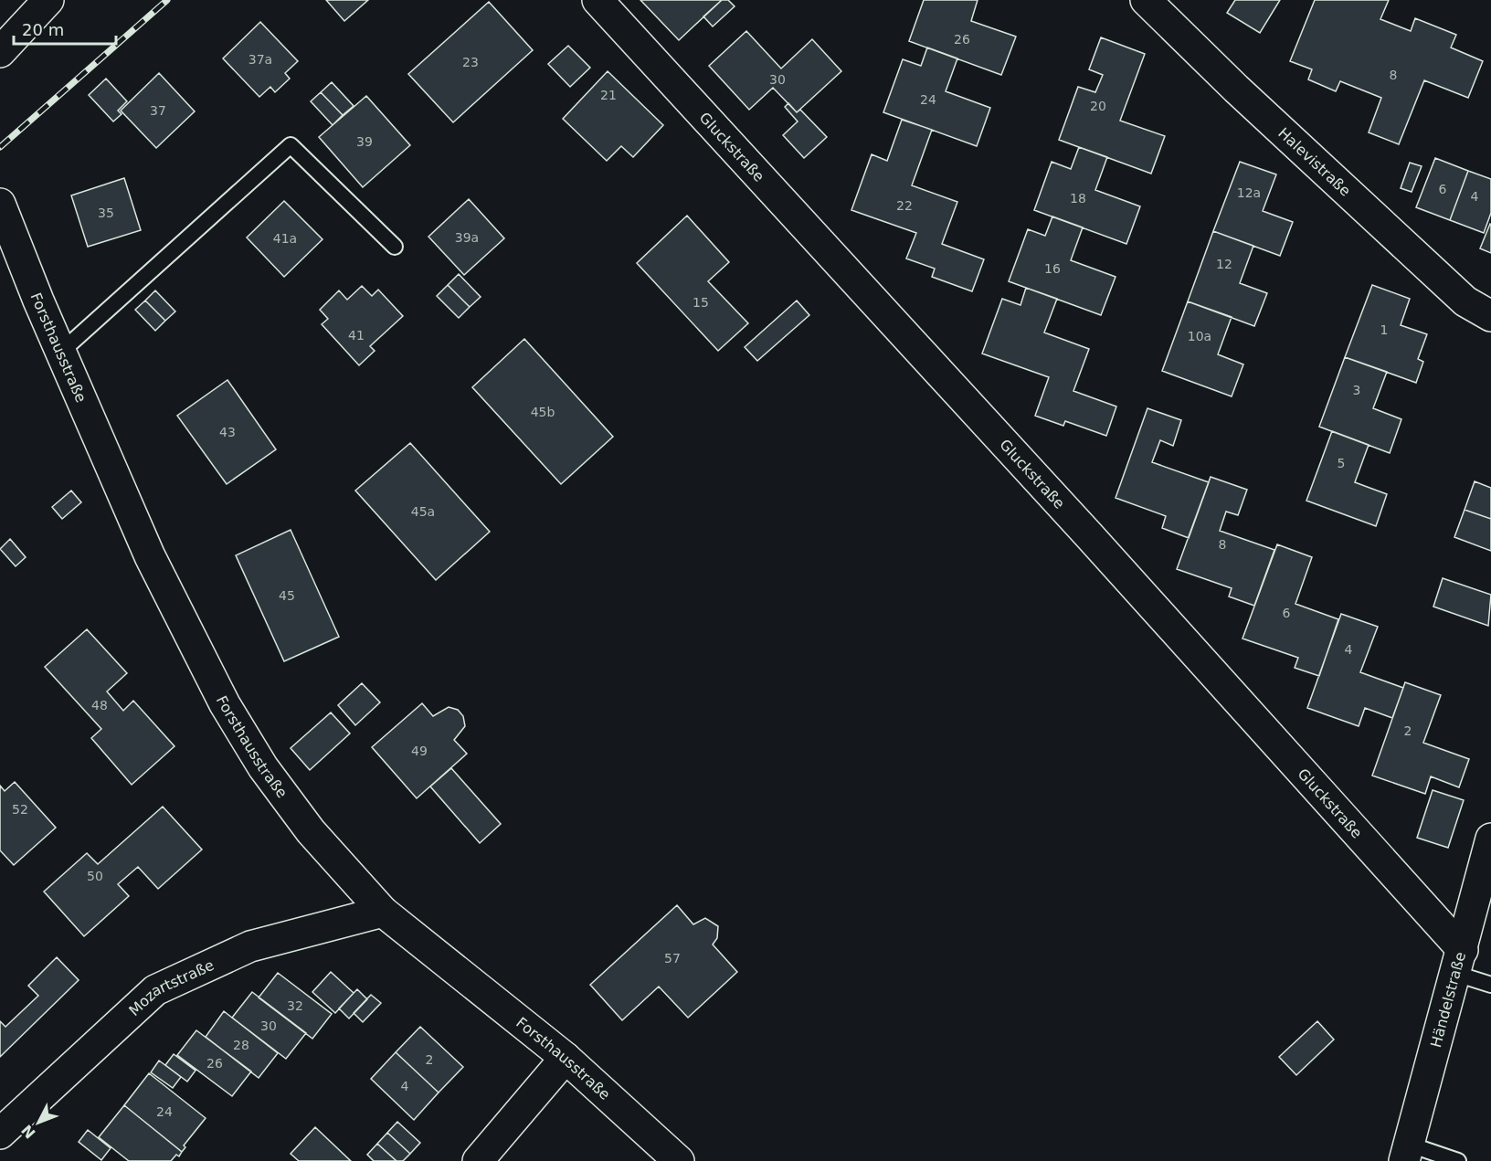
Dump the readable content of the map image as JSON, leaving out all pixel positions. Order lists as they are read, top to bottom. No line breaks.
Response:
{"streets":{"street":["Gluckstraße","Halevistraße","Forsthausstraße","Mozartstraße","Händelstraße"]},"crossings":[["Gluckstraße","Händelstraße"],["Forsthausstraße","Mozartstraße"]],"house_numbers":["26","37a","23","8","30","21","24","20","37","39","6","12a","4","18","22","35","39a","41a","12","16","15","1","41","10a","3","45b","43","5","45a","8","45","6","4","48","2","49","52","50","57","32","30","28","2","26","4","24"],"scale_bar":"20 m","north":"bottom left"}
